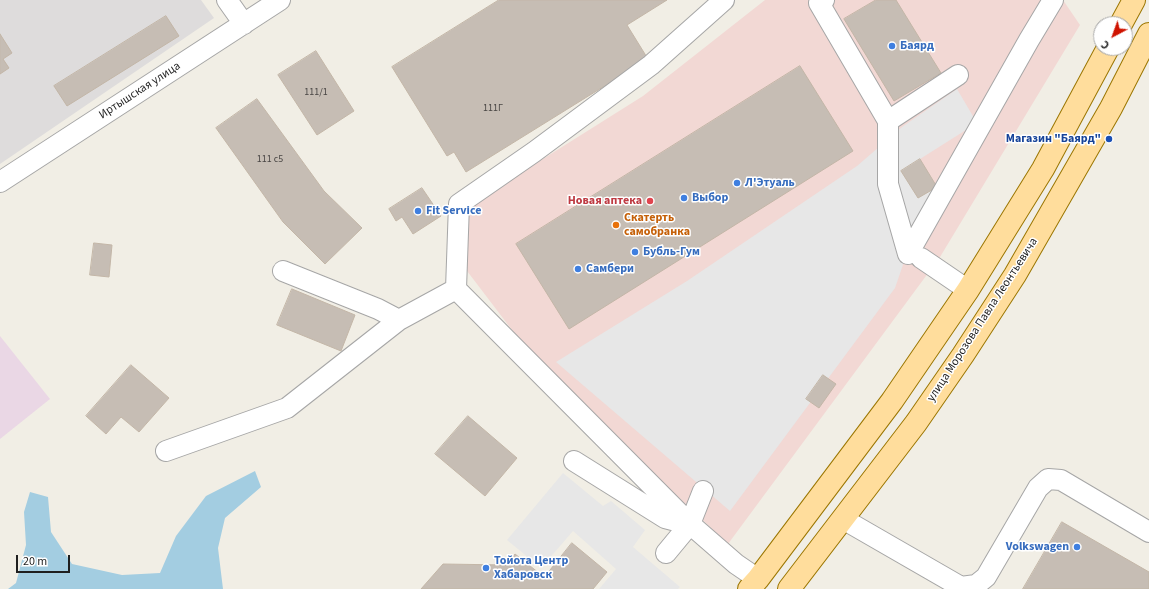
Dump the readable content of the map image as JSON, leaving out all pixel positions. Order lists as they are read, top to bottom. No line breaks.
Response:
{"streets":{"main road":["улица Морозова Павла Леонтьевича"],"street":["Иртышская улица"]},"places":["Баярд","Магазин \"Баярд\"","Л'Этуаль","Выбор","Новая аптека","Fit Service","Скатерть самобранка","Бубль-Гум","Самбери","Volkswagen","Тойота Центр Хабаровск"],"house_numbers":["111/1","111Г","111 с5"],"scale_bar":"20 m","north":"bottom left"}
